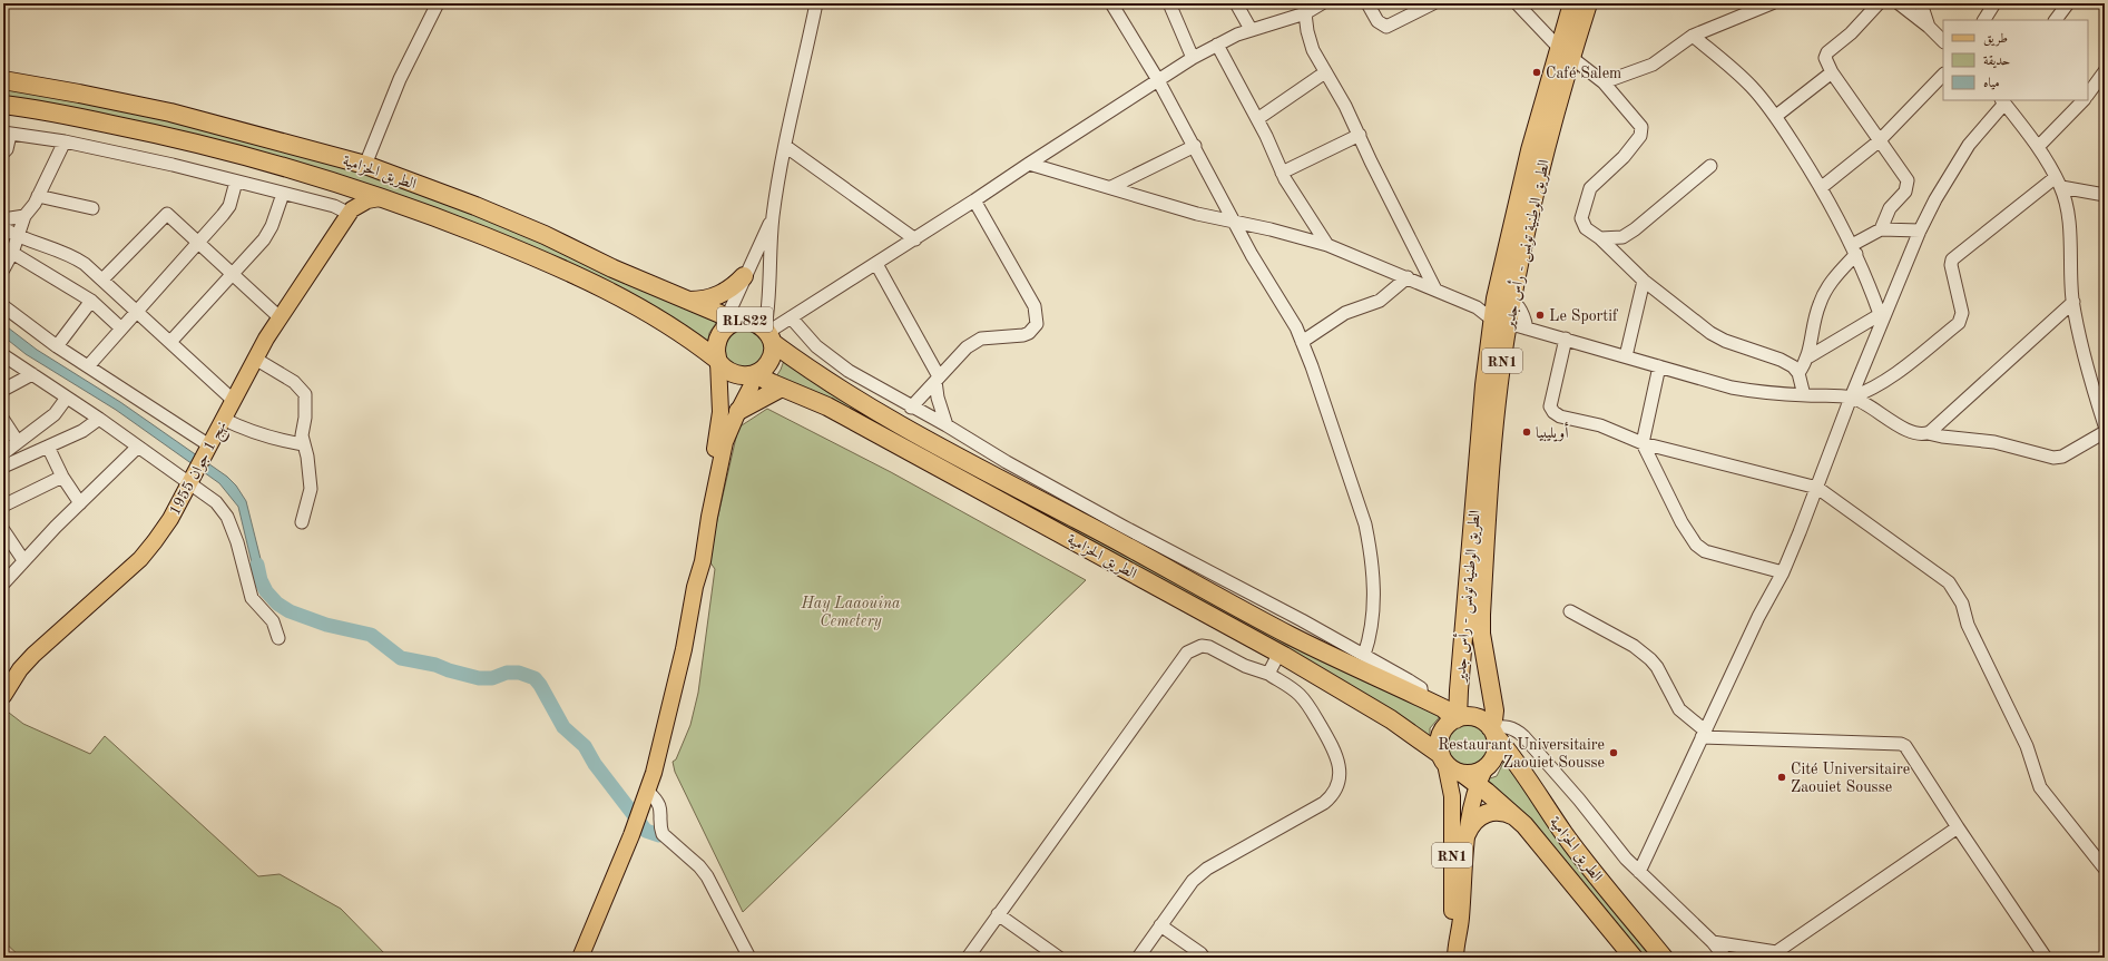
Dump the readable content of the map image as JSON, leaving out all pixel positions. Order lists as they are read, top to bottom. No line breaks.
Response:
{"streets":{"highway":["الطريق الحزامية","الطريق الوطنية تونس - رأس جدير","RL822","RN1"],"main road":["نهج 1 جوان 1955"]},"crossings":[["الطريق الحزامية","الطريق الوطنية تونس - رأس جدير"],["الطريق الحزامية","RL822"],["الطريق الحزامية","RN1"],["الطريق الوطنية تونس - رأس جدير","RN1"]],"parks":["Hay Laaouina Cemetery"],"places":["Café Salem","Le Sportif","أويليبيا","Restaurant Universitaire Zaouiet Sousse","Cité Universitaire Zaouiet Sousse"],"legend":["طريق","حديقة","مياه"]}
